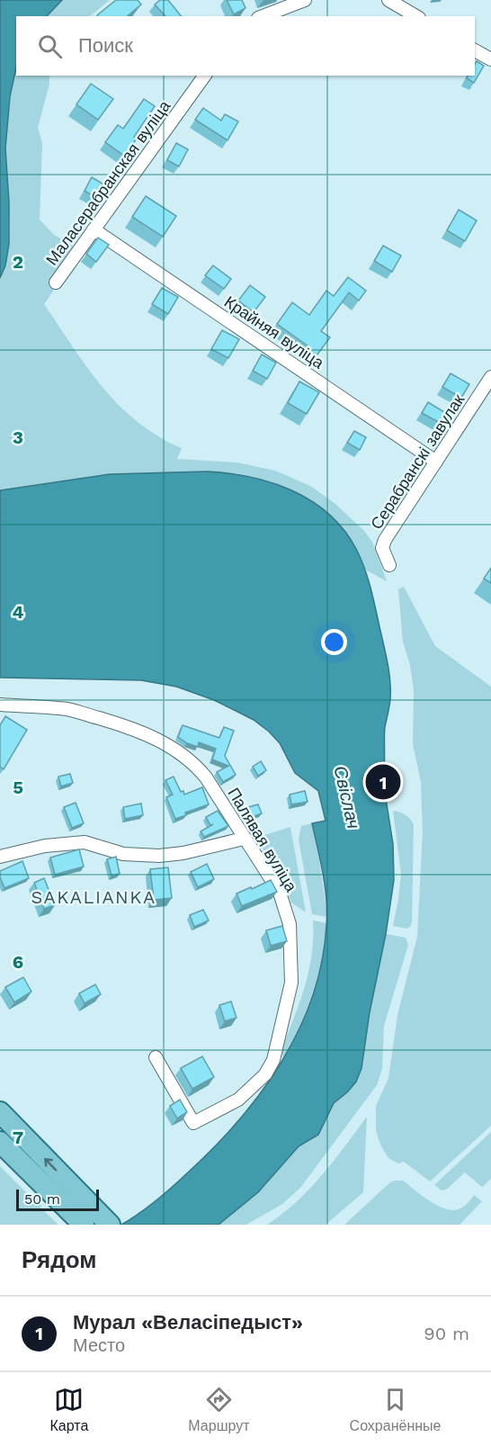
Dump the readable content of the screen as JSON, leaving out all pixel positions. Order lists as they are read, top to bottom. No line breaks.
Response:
{"streets":{"street":["Маласерабранская вуліца","Крайняя вуліца","Серабранскі завулак","Палявая вуліца"]},"crossings":[["Маласерабранская вуліца","Крайняя вуліца"],["Крайняя вуліца","Серабранскі завулак"]],"districts":["SAKALIANKA"],"water":["Свіслач"],"scale_bar":"50 m","page":{"search":"Поиск","pins":"1","scale":"50 m","heading":"Рядом","list":[{"mark":"1","name":"Мурал «Веласіпедыст»","note":"Место","value":"90 m"}],"nav":["Карта","Маршрут","Сохранённые"]},"grid":{"rows":["2","3","4","5","6","7"]}}
